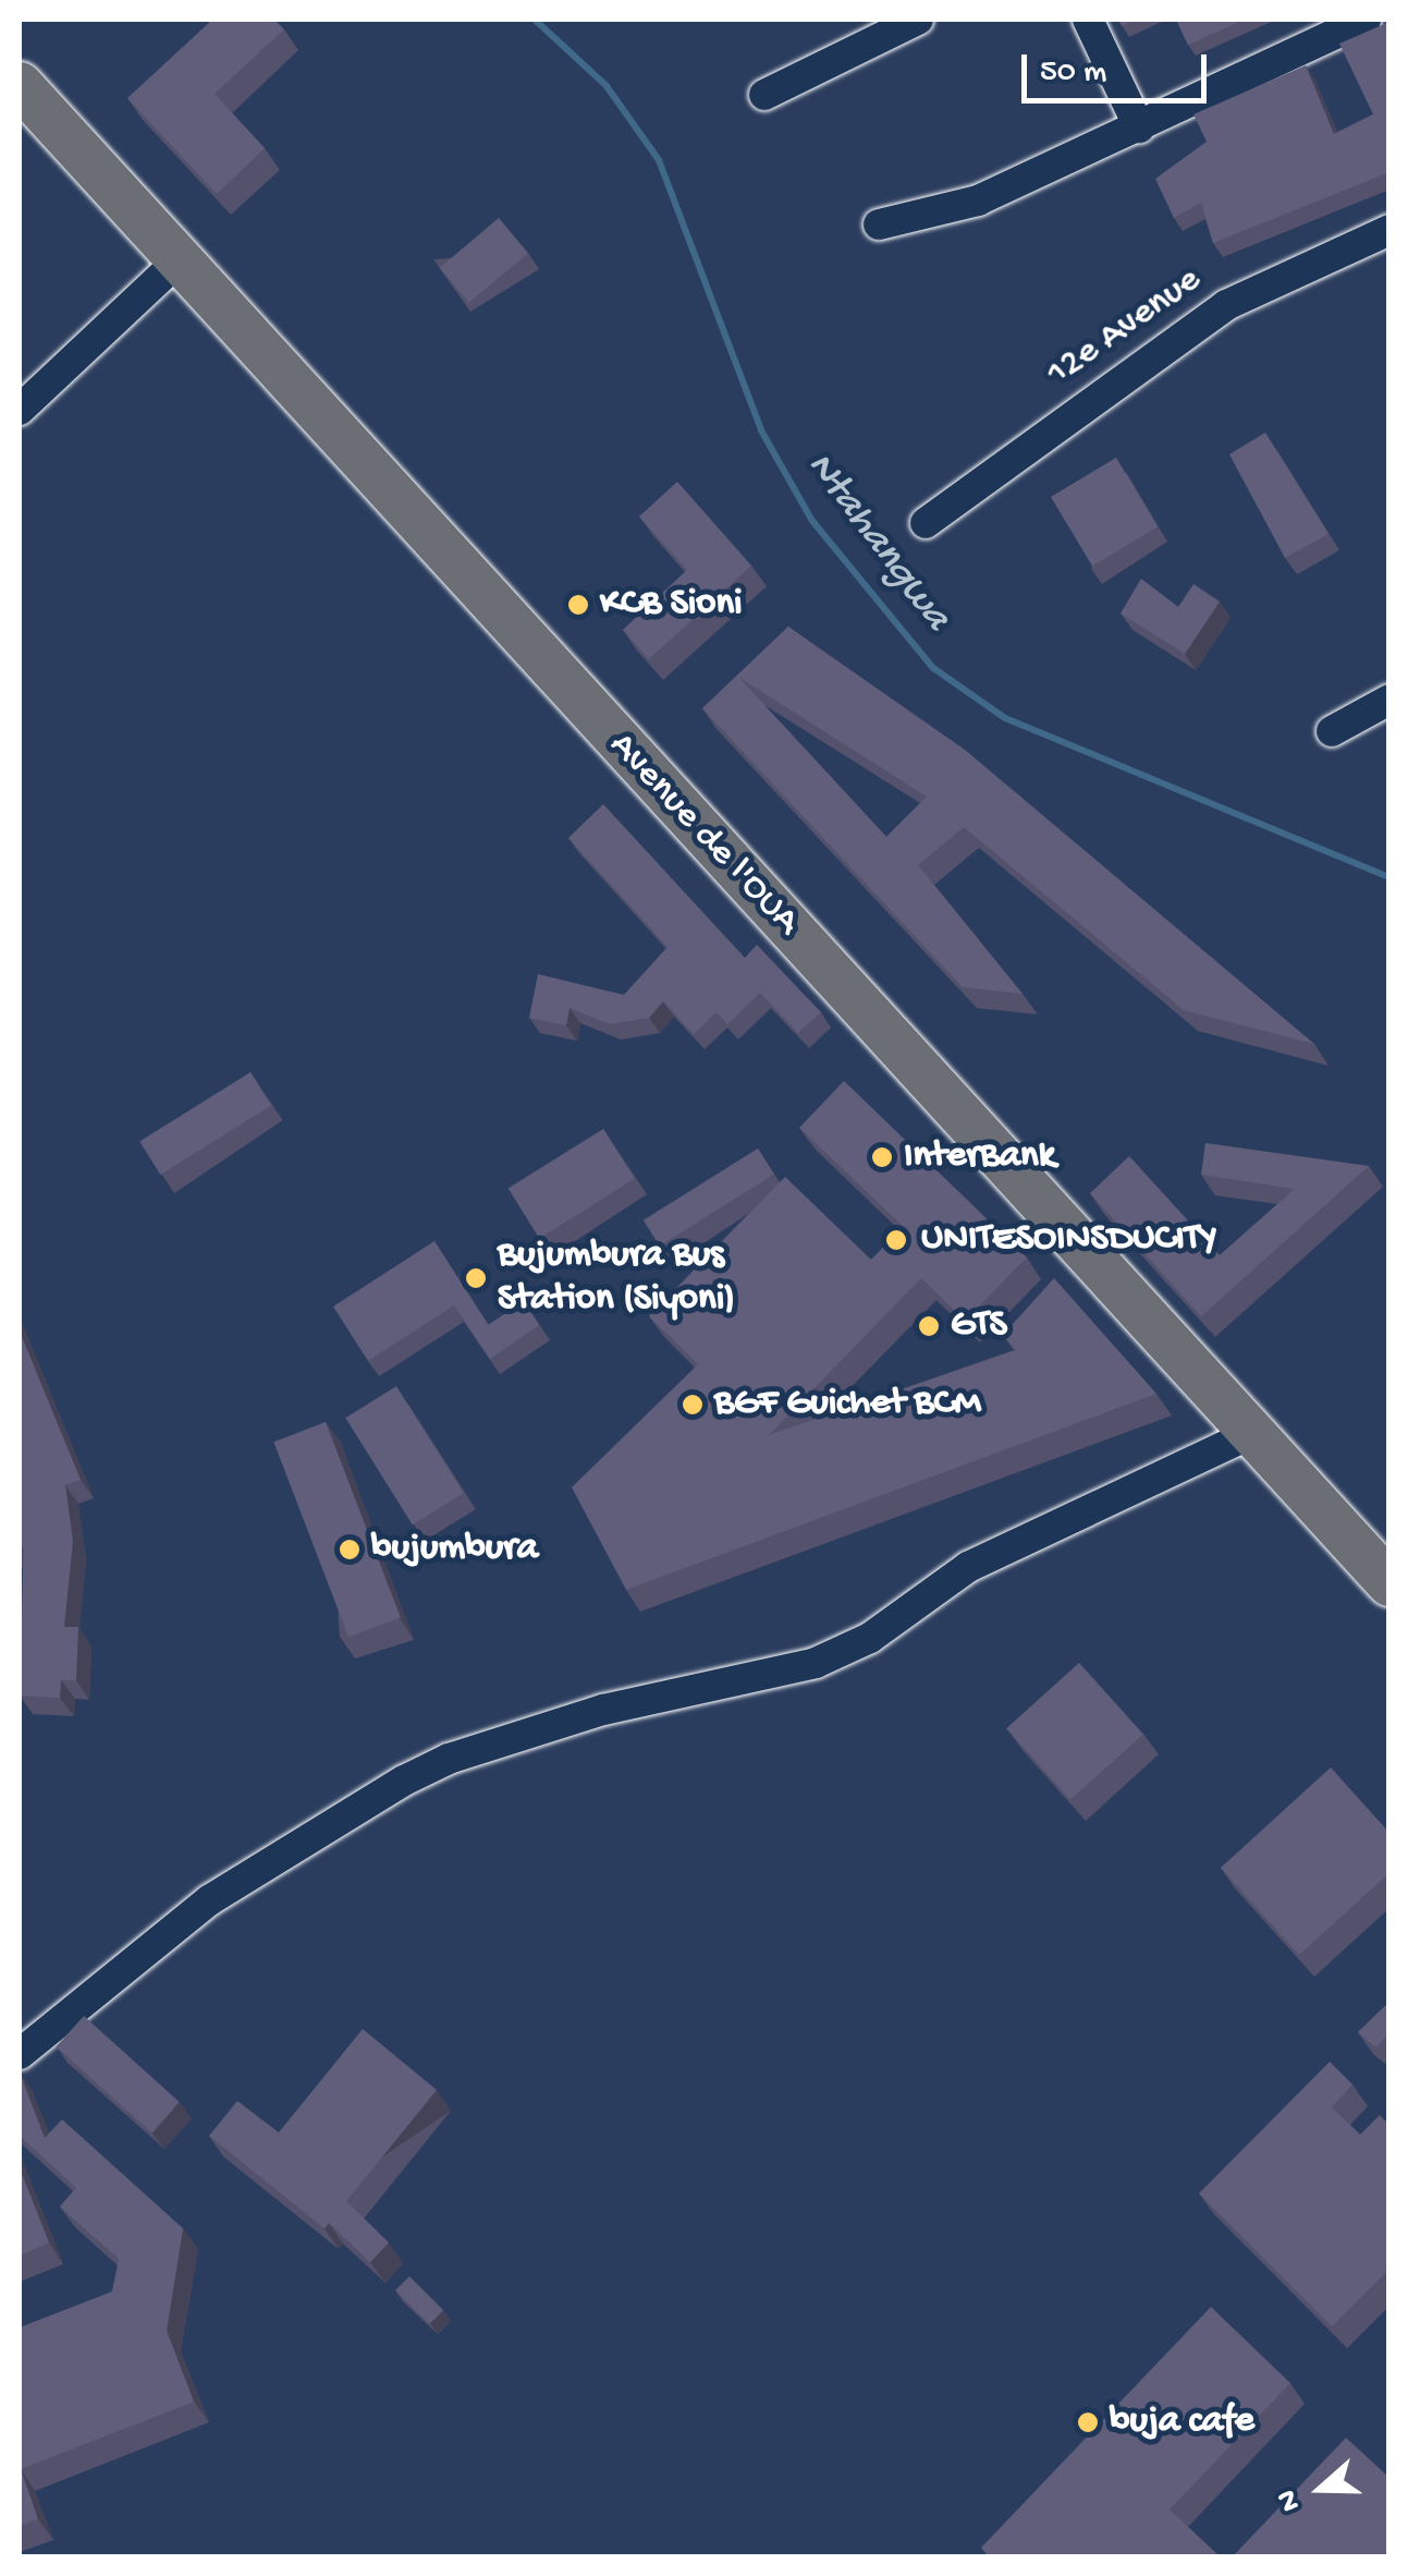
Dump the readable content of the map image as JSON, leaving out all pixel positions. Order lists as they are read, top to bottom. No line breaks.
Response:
{"streets":{"main road":["Avenue de l'OUA"],"street":["12e Avenue"]},"water":["Ntahangwa"],"places":["KCB Sioni","InterBank","UNITESOINSDUCITY","Bujumbura Bus Station (Siyoni)","GTS","BGF Guichet BCM","bujumbura","buja cafe"],"scale_bar":"50 m","north":"left"}
